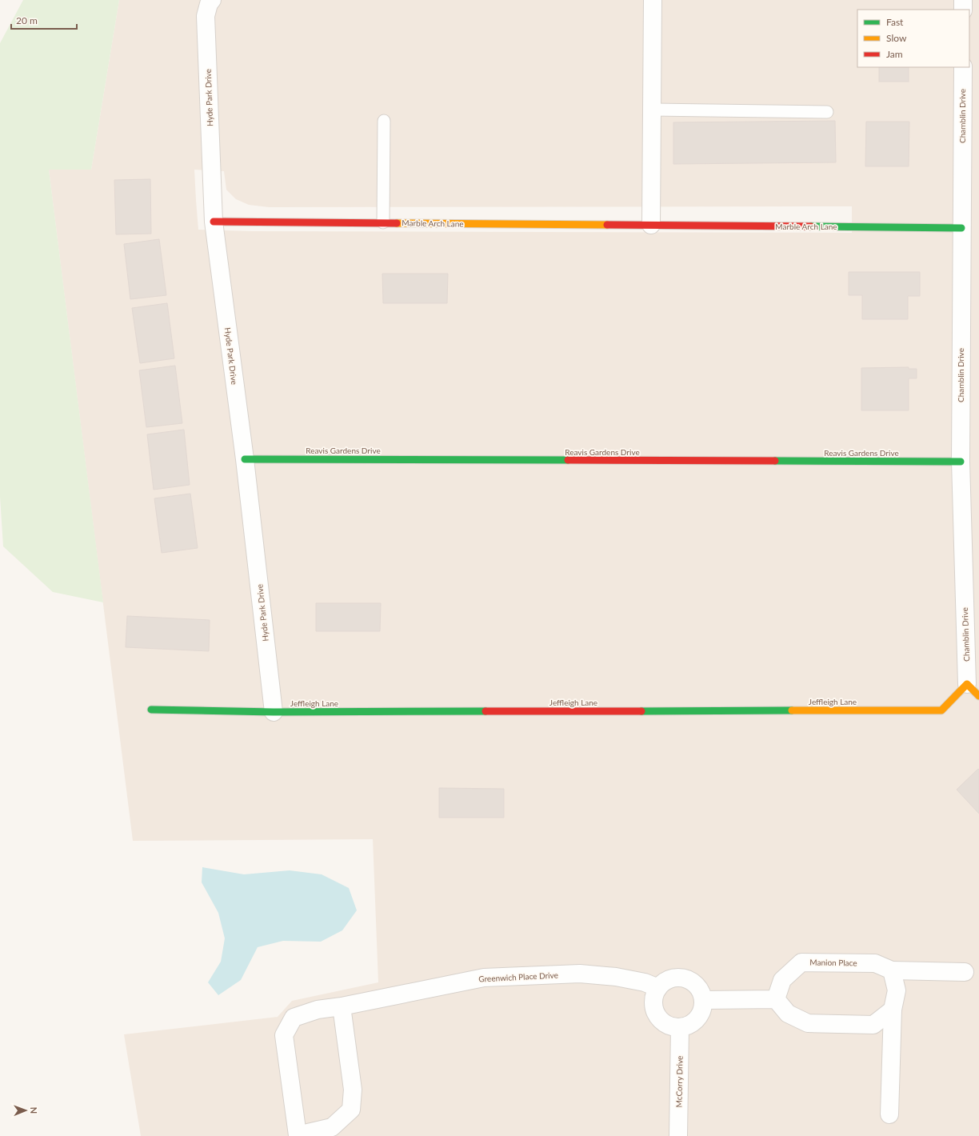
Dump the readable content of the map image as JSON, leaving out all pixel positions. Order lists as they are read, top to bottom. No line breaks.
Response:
{"streets":{"street":["Hyde Park Drive","Chamblin Drive","Marble Arch Lane","Reavis Gardens Drive","Jeffleigh Lane","Manion Place","Greenwich Place Drive","McCorry Drive"]},"crossings":[["Hyde Park Drive","Marble Arch Lane"],["Hyde Park Drive","Reavis Gardens Drive"],["Hyde Park Drive","Jeffleigh Lane"],["Chamblin Drive","Marble Arch Lane"],["Chamblin Drive","Reavis Gardens Drive"],["Chamblin Drive","Jeffleigh Lane"],["Greenwich Place Drive","McCorry Drive"]],"legend":["Fast","Slow","Jam"],"scale_bar":"20 m","north":"right"}
